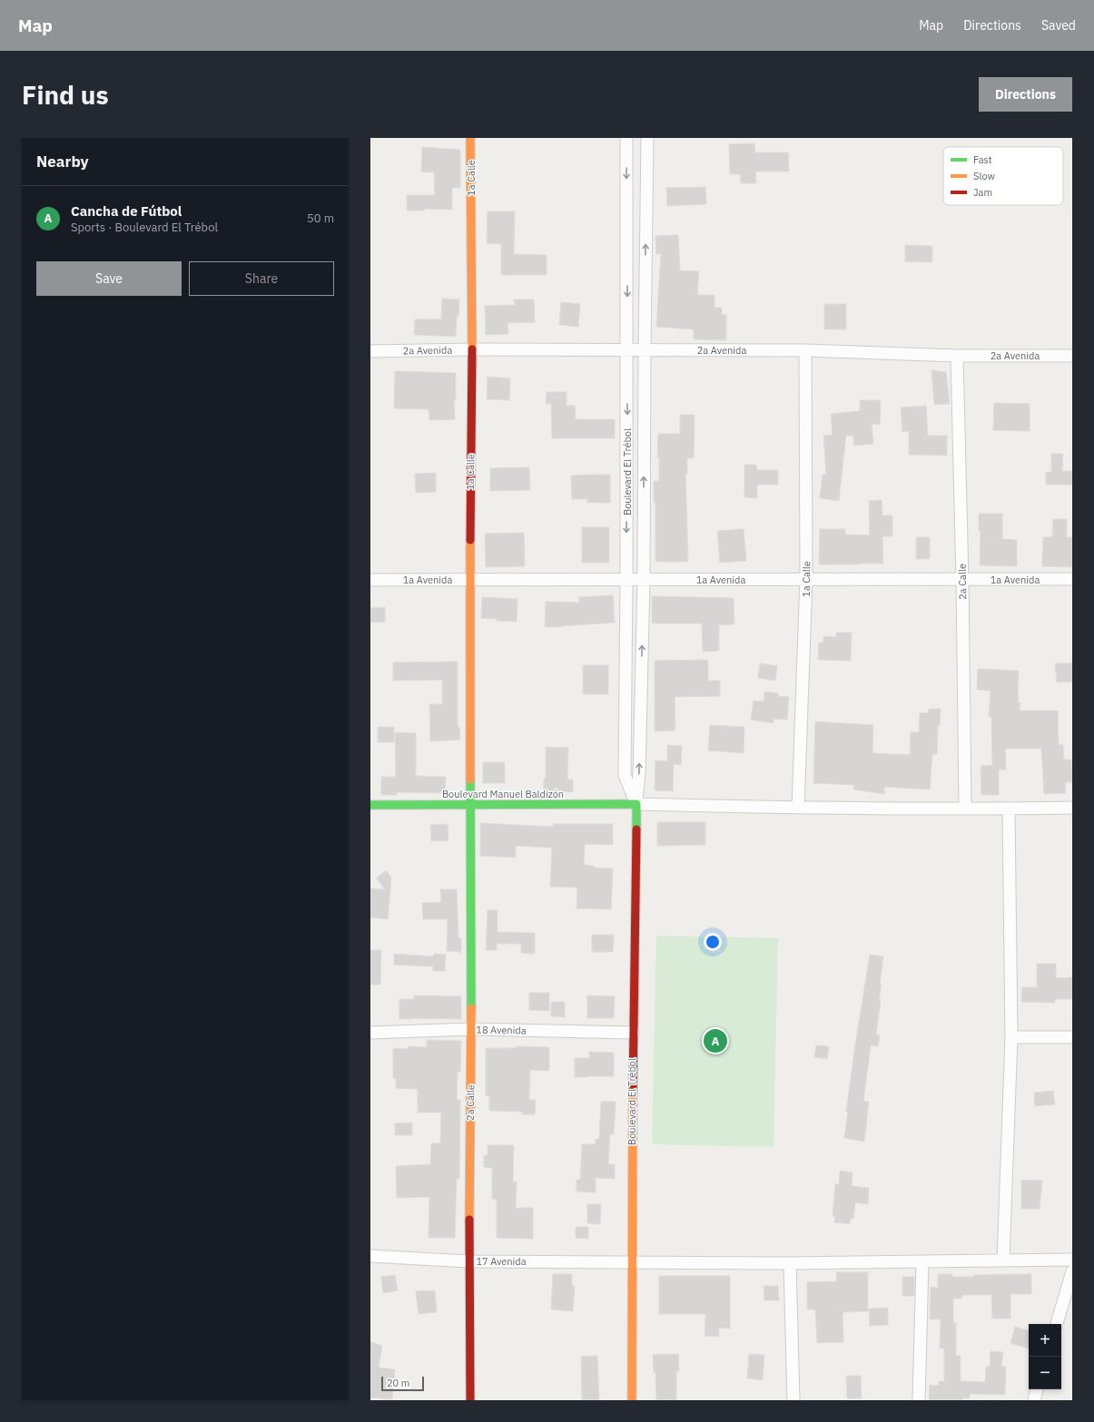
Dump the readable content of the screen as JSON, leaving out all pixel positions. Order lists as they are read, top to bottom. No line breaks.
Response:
{"streets":{"street":["1a Calle","2a Avenida","Boulevard El Trébol","1a Avenida","2a Calle","Boulevard Manuel Baldizón","18 Avenida","17 Avenida"]},"crossings":[["1a Calle","2a Avenida"],["1a Calle","1a Avenida"],["1a Calle","2a Calle"],["1a Calle","Boulevard Manuel Baldizón"],["2a Avenida","Boulevard El Trébol"],["2a Avenida","2a Calle"],["Boulevard El Trébol","1a Avenida"],["Boulevard El Trébol","Boulevard Manuel Baldizón"],["Boulevard El Trébol","18 Avenida"],["Boulevard El Trébol","17 Avenida"],["1a Avenida","2a Calle"],["2a Calle","Boulevard Manuel Baldizón"],["2a Calle","18 Avenida"],["2a Calle","17 Avenida"]],"legend":["Fast","Slow","Jam"],"scale_bar":"20 m","page":{"header":"Map","nav":["Map","Directions","Saved"],"buttons":["Directions",["Save","Share"]],"title":"Find us","heading":"Nearby","list":[{"mark":"A","name":"Cancha de Fútbol","note":"Sports · Boulevard El Trébol","value":"50 m"}],"pins":"A","map_buttons":["+","−"],"scale":"20 m"}}
